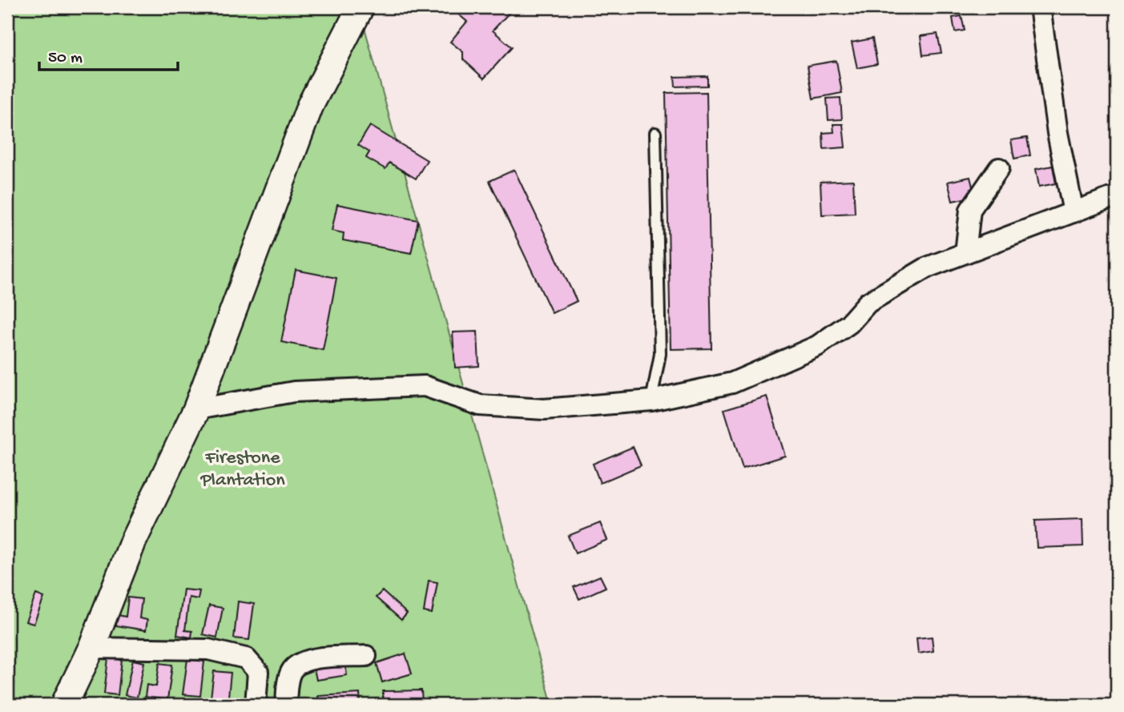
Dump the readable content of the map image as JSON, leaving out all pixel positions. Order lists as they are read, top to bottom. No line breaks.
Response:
{"parks":["Firestone Plantation"],"scale_bar":"50 m"}
